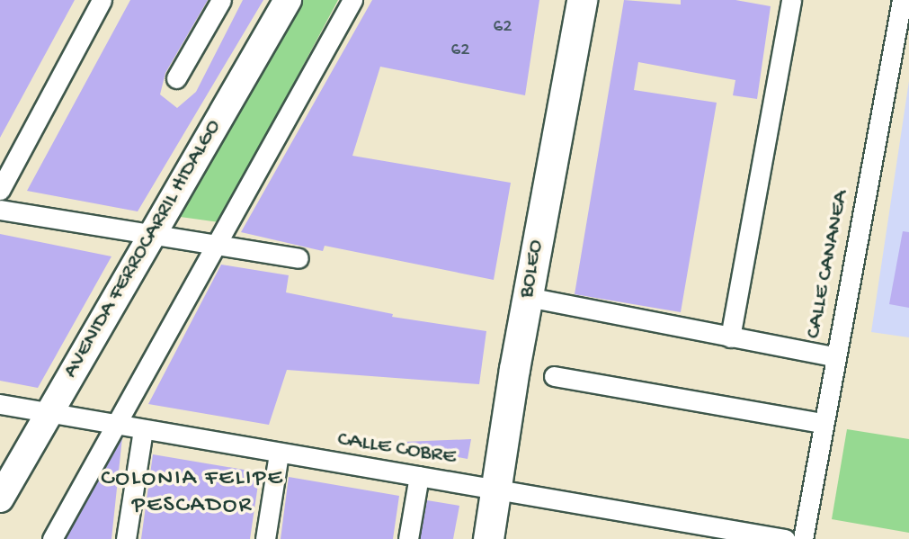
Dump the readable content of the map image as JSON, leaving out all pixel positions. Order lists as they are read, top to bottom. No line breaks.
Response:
{"streets":{"main road":["AVENIDA FERROCARRIL HIDALGO","BOLEO"],"street":["CALLE CANANEA","CALLE COBRE"]},"crossings":[["AVENIDA FERROCARRIL HIDALGO","CALLE COBRE"],["BOLEO","CALLE COBRE"]],"districts":["COLONIA FELIPE PESCADOR"],"house_numbers":["62","62"]}
